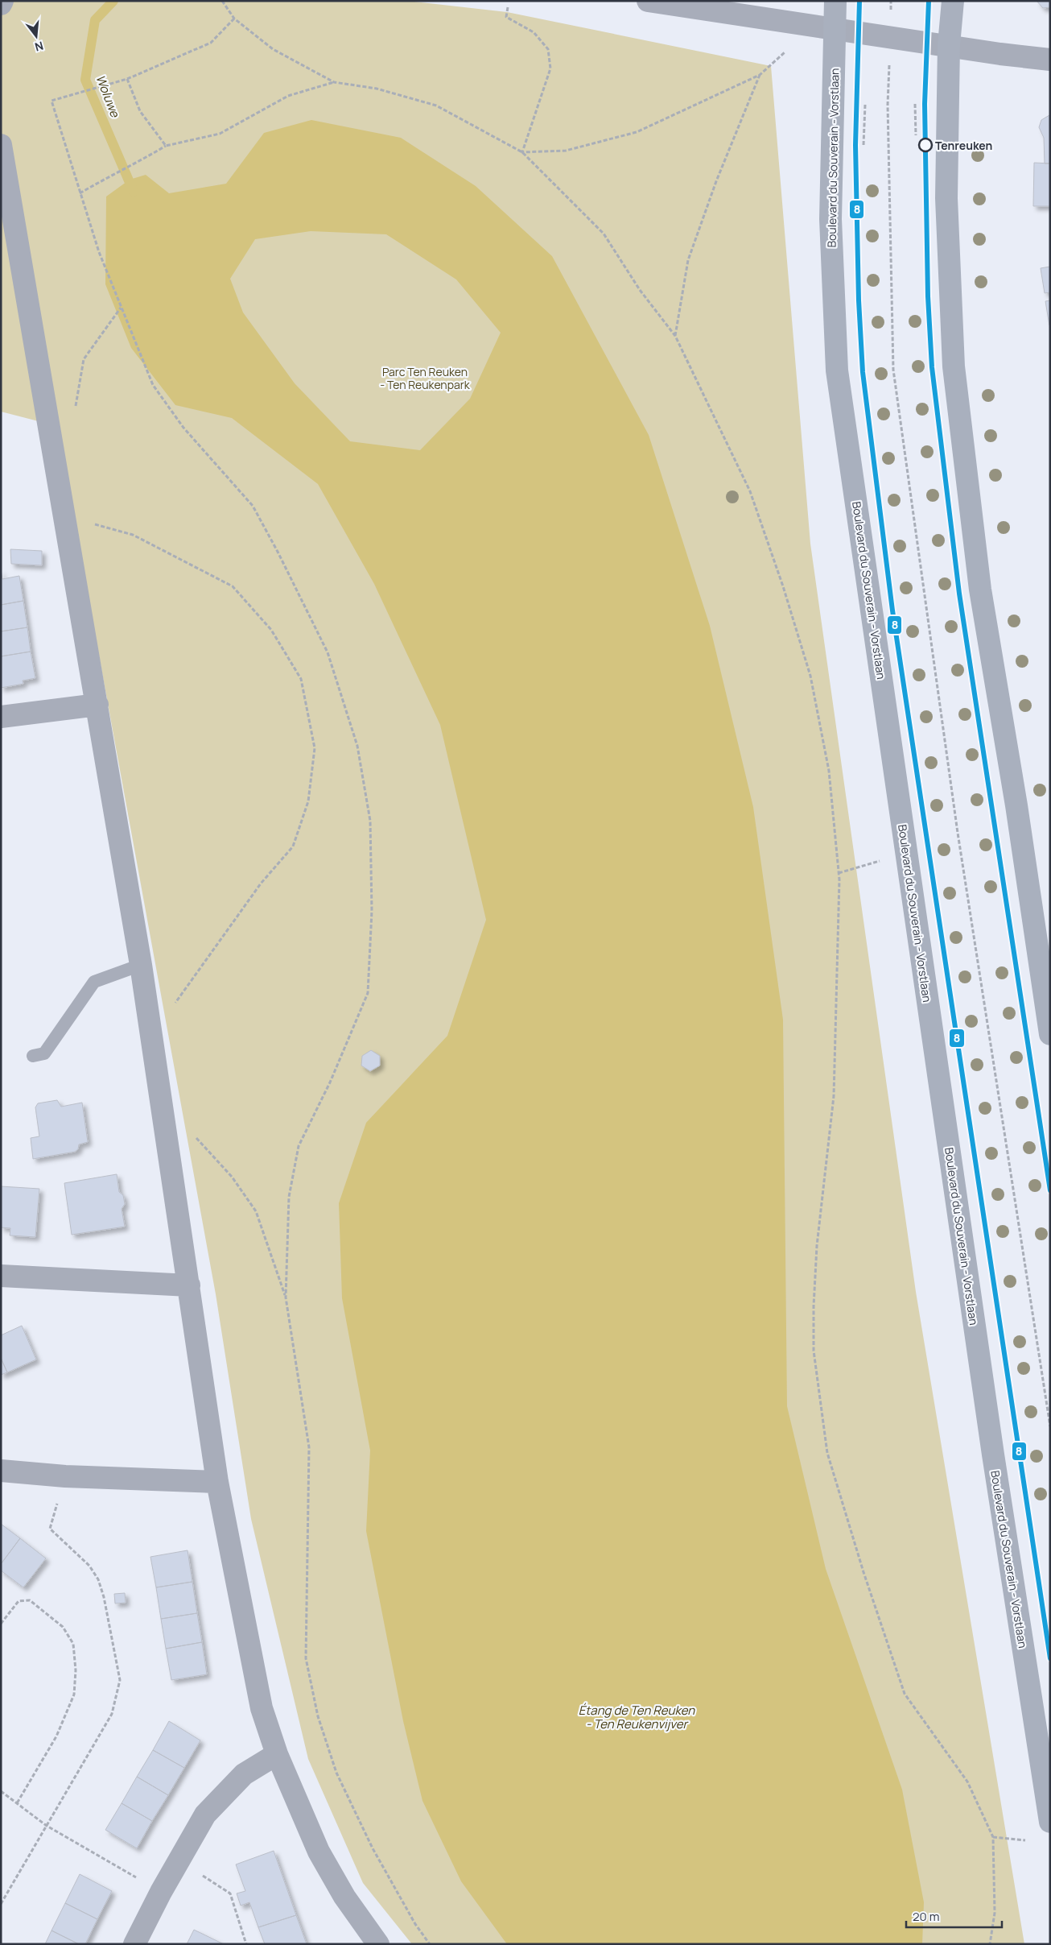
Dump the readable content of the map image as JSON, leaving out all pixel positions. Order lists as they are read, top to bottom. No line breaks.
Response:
{"streets":{"main road":["Boulevard du Souverain - Vorstlaan"]},"water":["Woluwe","Étang de Ten Reuken - Ten Reukenvijver"],"parks":["Parc Ten Reuken - Ten Reukenpark"],"places":["Tenreuken"],"lines":["transit line 8"],"scale_bar":"20 m","north":"bottom"}
